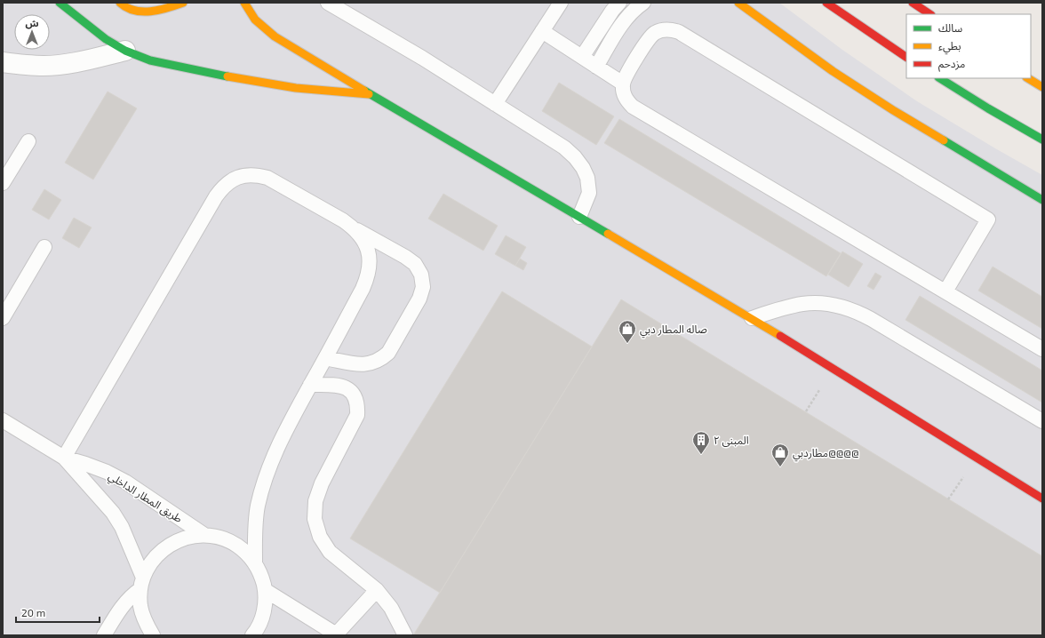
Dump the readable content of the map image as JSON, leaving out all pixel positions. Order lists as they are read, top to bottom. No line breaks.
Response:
{"streets":{"lane":["طريق المطار الداخلي"]},"places":{"shop":["صاله المطار دبي","مطاردبي@@@@"],"building":["المبنى ٢"]},"legend":["سالك","بطيء","مزدحم"],"scale_bar":"20 m","north":"top"}
